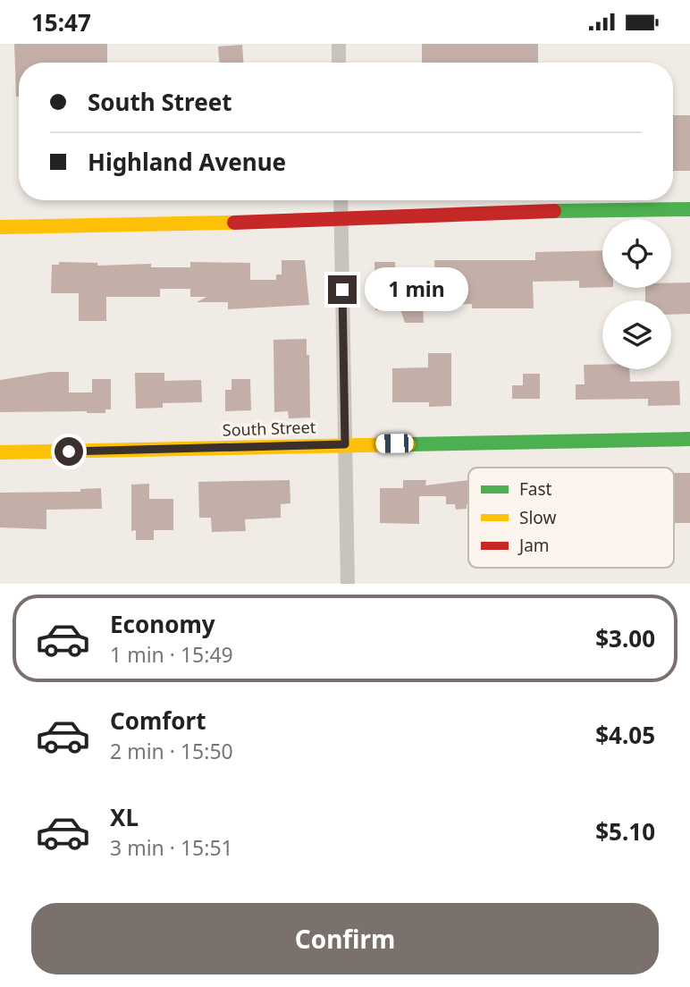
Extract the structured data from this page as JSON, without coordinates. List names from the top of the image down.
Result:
{
  "streets": {
    "street": ["South Street"]
  },
  "legend": ["Fast", "Slow", "Jam"],
  "page": {
    "status": "15:47",
    "banner": ["South Street", "Highland Avenue"],
    "bubble": "1 min",
    "list": [
      {
        "name": "Economy",
        "note": "1 min · 15:49",
        "value": "$3.00"
      },
      {
        "name": "Comfort",
        "note": "2 min · 15:50",
        "value": "$4.05"
      },
      {
        "name": "XL",
        "note": "3 min · 15:51",
        "value": "$5.10"
      }
    ],
    "buttons": "Confirm"
  }
}
